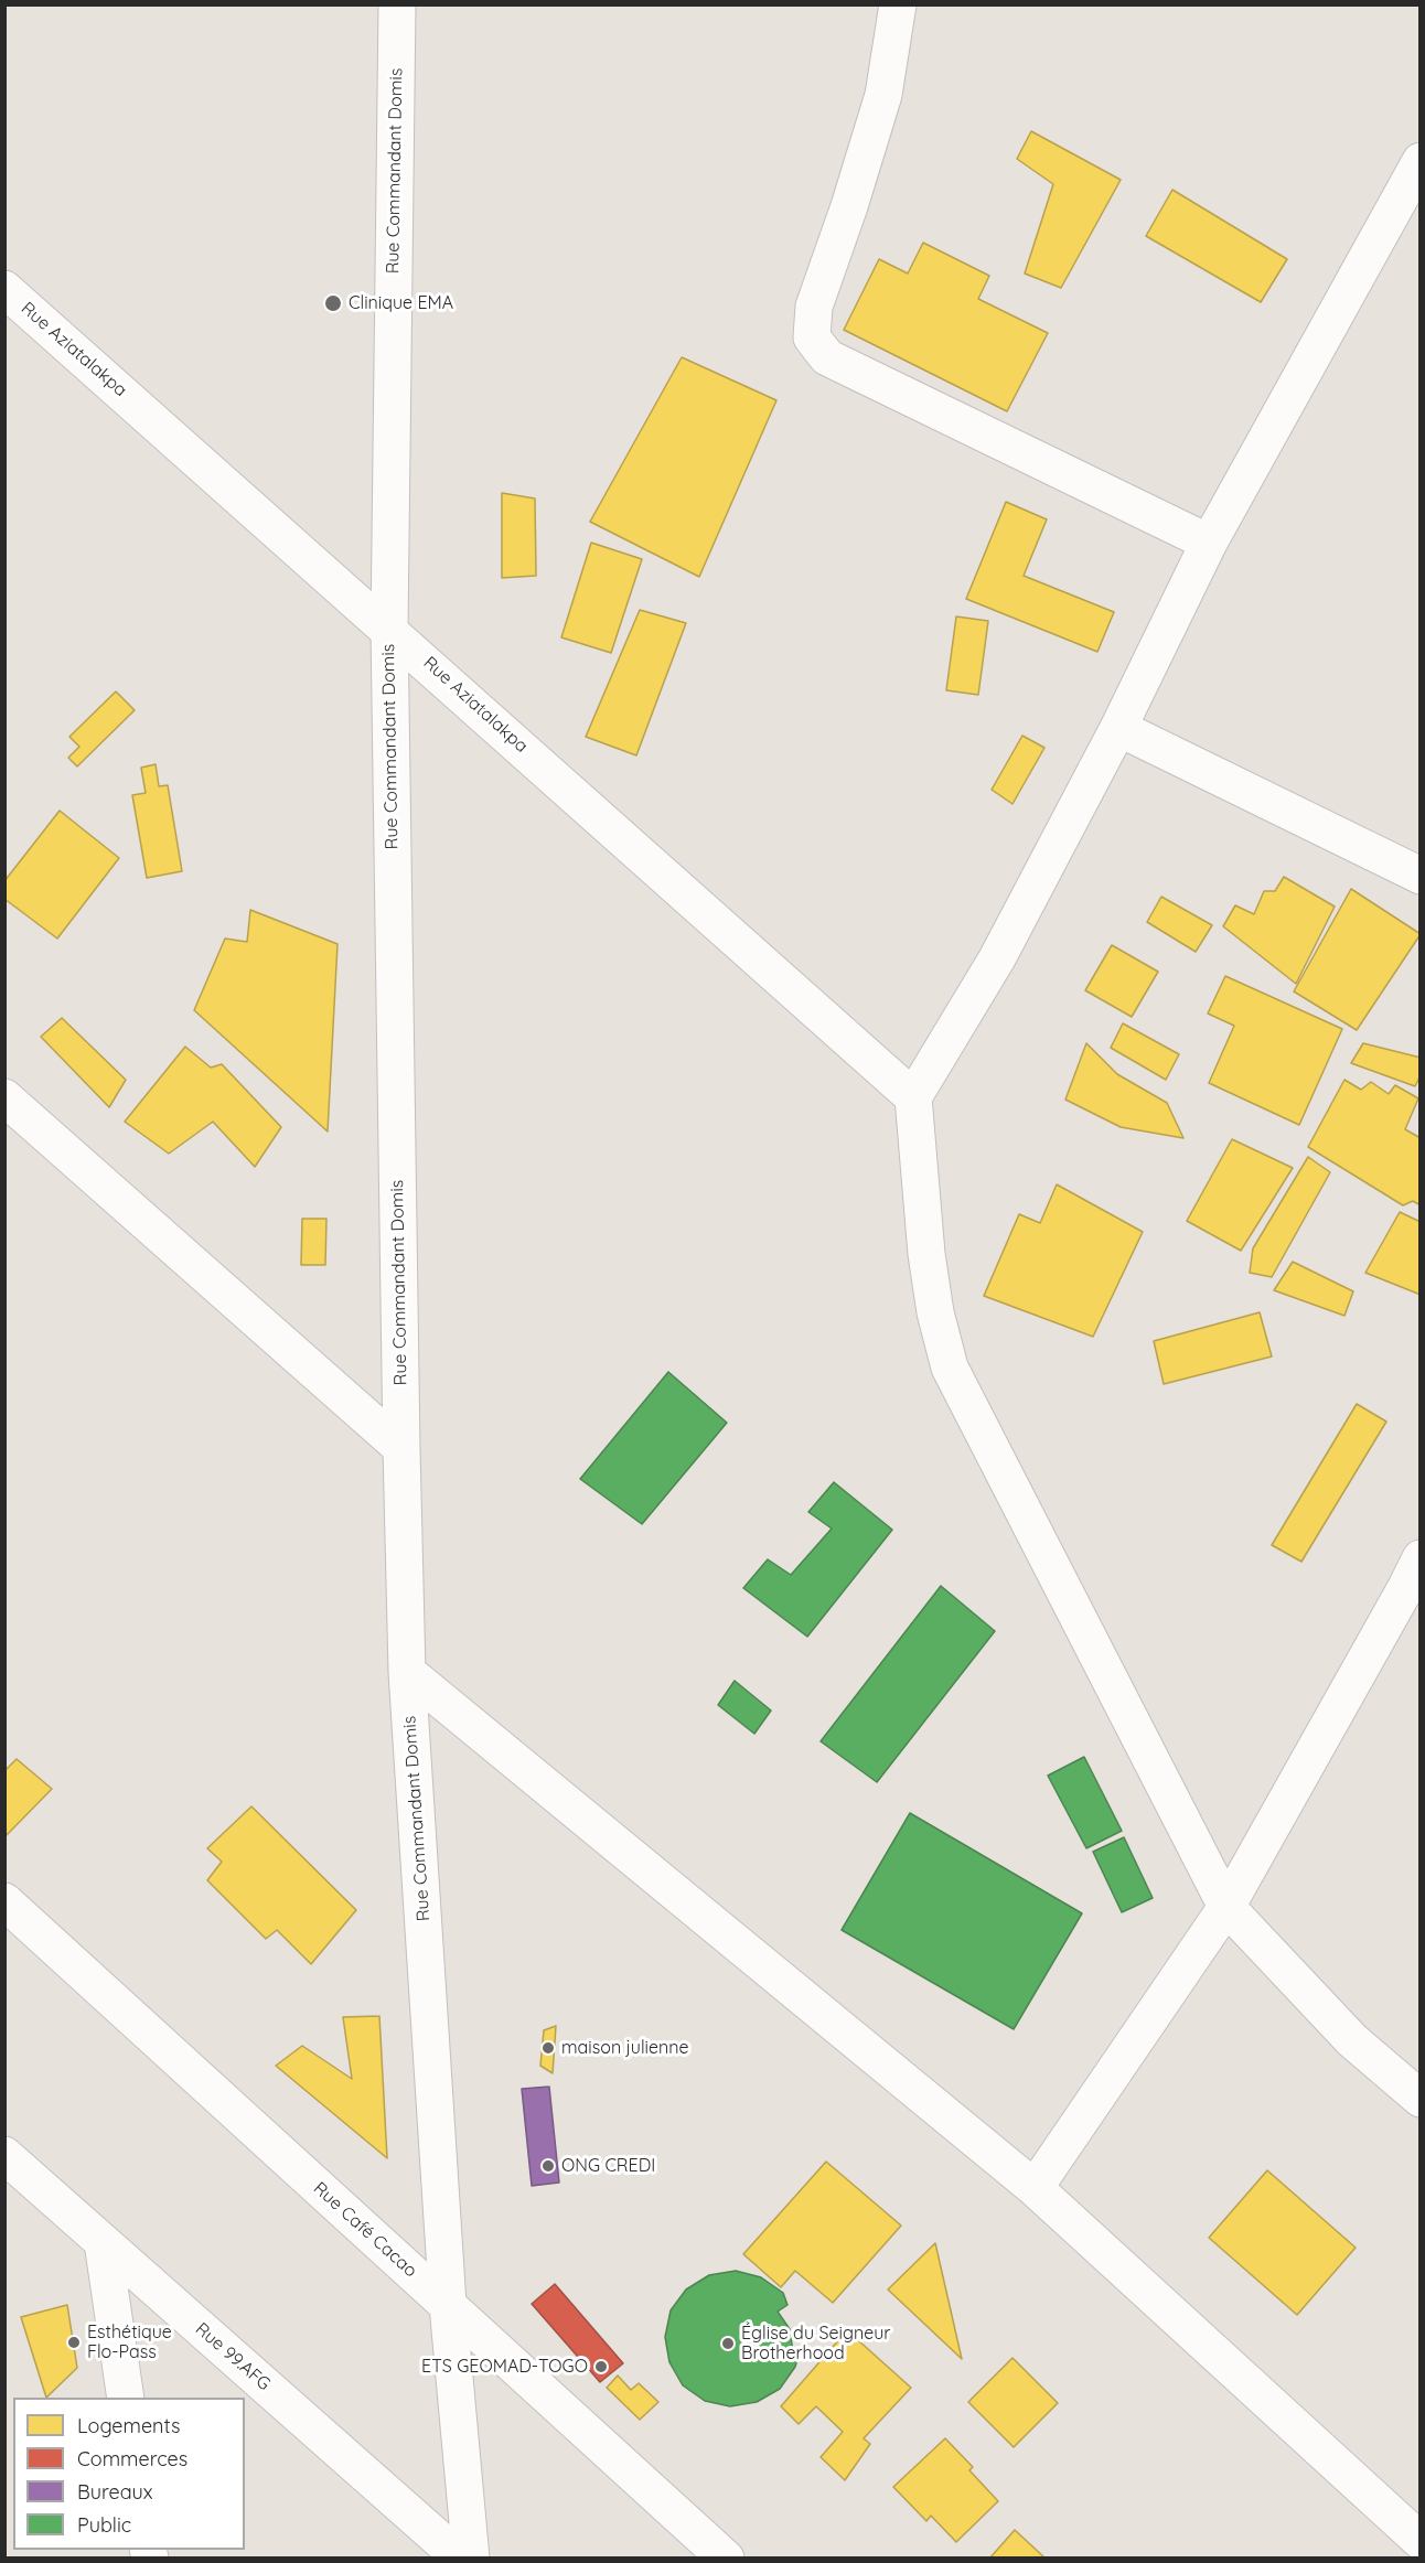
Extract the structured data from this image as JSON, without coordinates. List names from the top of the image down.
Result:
{
  "streets": {
    "street": [
      "Rue Commandant Domis",
      "Rue Aziatalakpa",
      "Rue Café Cacao",
      "Rue 99.AFG"
    ]
  },
  "crossings": [
    ["Rue Commandant Domis", "Rue Aziatalakpa"],
    ["Rue Commandant Domis", "Rue Café Cacao"]
  ],
  "places": [
    "Clinique EMA",
    "maison julienne",
    "ONG CREDI",
    "Esthétique Flo-Pass",
    "Église du Seigneur Brotherhood",
    "ETS GEOMAD-TOGO"
  ],
  "legend": [
    "Logements",
    "Commerces",
    "Bureaux",
    "Public"
  ]
}
